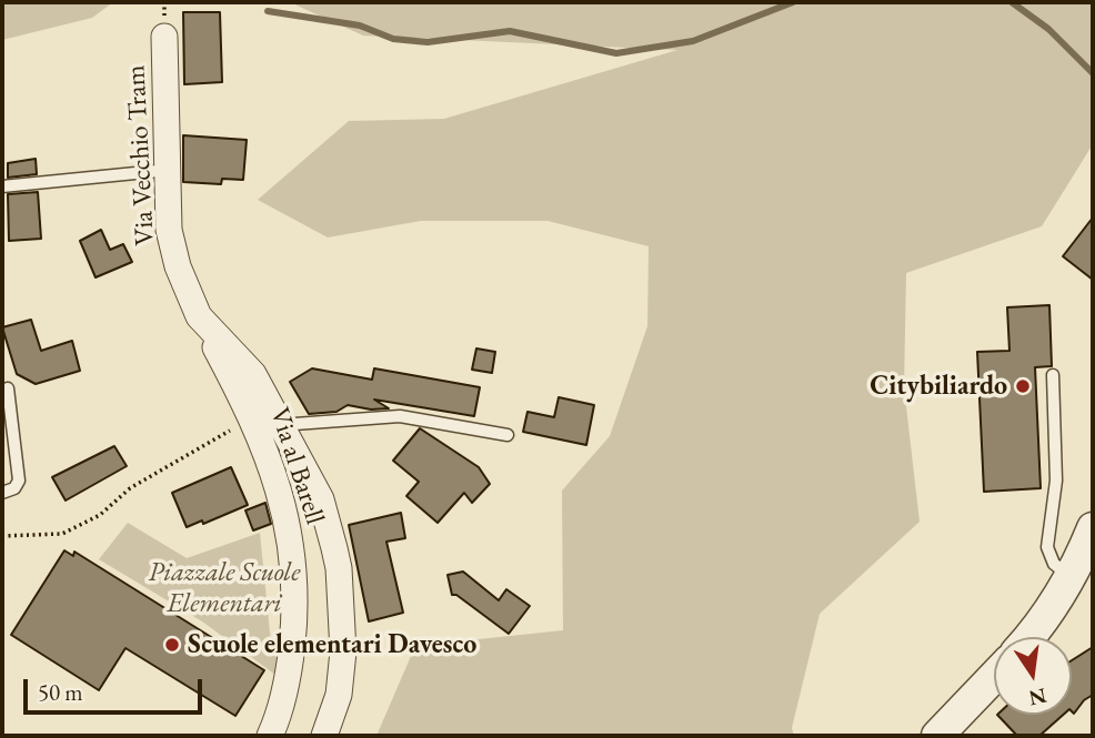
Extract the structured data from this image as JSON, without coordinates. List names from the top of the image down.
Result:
{
  "streets": {
    "street": ["Via Vecchio Tram", "Via al Barell"]
  },
  "crossings": [
    ["Via Vecchio Tram", "Via al Barell"]
  ],
  "parks": ["Piazzale Scuole Elementari"],
  "places": ["Citybiliardo", "Scuole elementari Davesco"],
  "scale_bar": "50 m",
  "north": "bottom"
}
